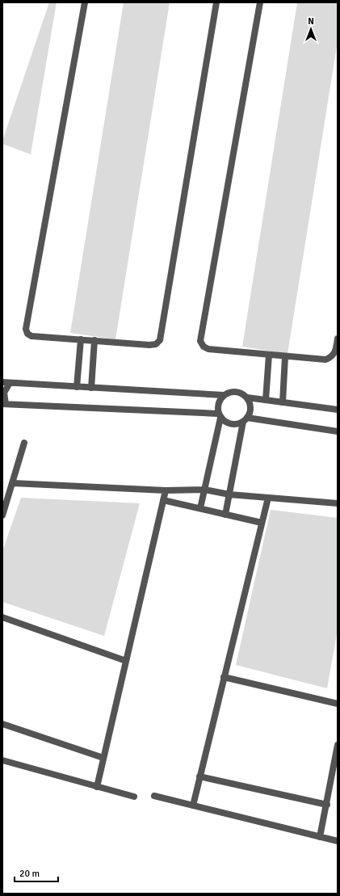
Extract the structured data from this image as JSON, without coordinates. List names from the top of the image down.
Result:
{
  "scale_bar": "20 m",
  "north": "top"
}
